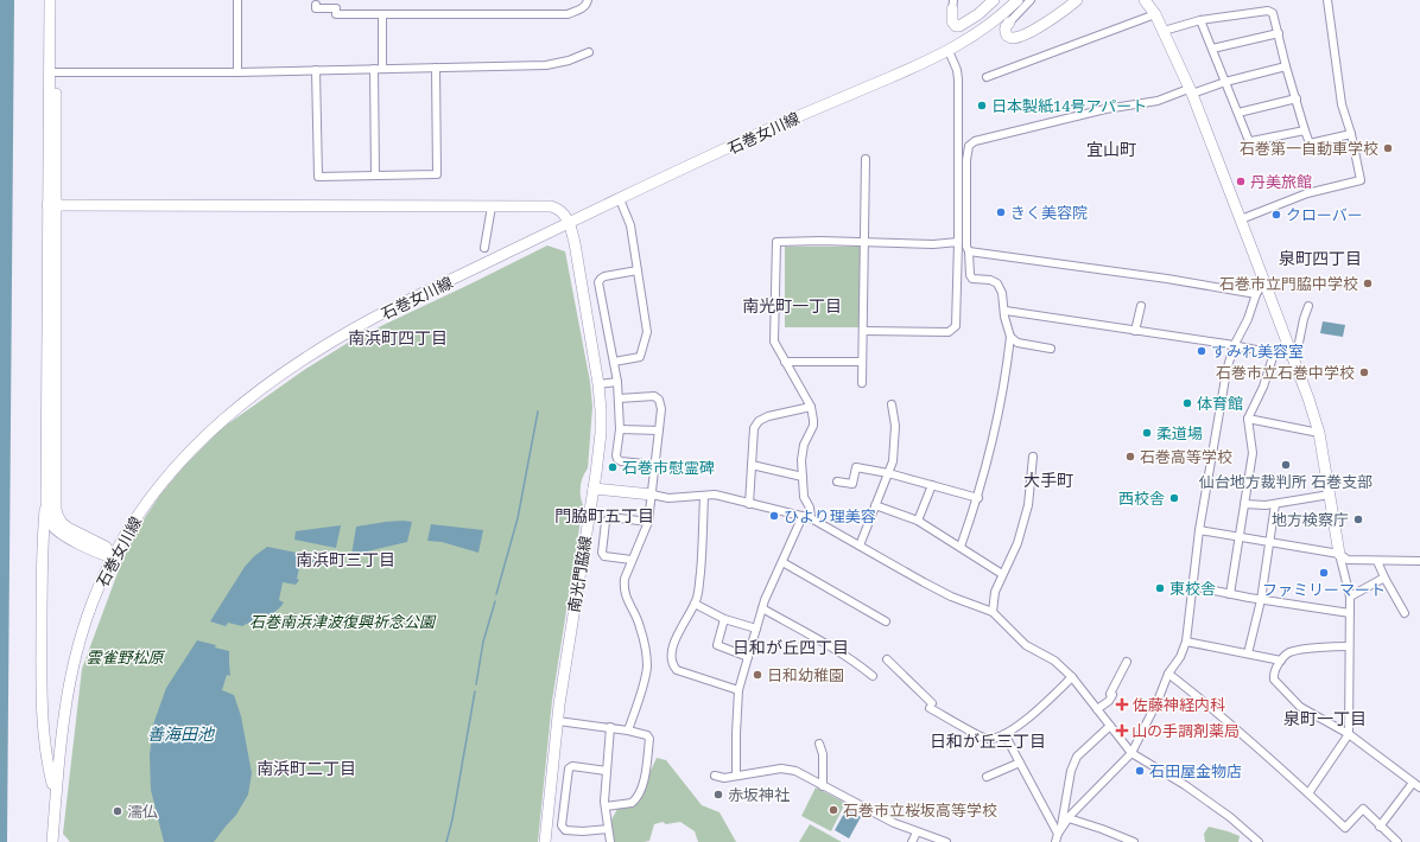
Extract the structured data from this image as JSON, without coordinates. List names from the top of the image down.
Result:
{
  "streets": {
    "street": ["石巻女川線", "南光門脇線"]
  },
  "crossings": [
    ["石巻女川線", "南光門脇線"]
  ],
  "districts": [
    "宜山町",
    "泉町四丁目",
    "南光町一丁目",
    "南浜町四丁目",
    "大手町",
    "門脇町五丁目",
    "南浜町三丁目",
    "日和が丘四丁目",
    "泉町一丁目",
    "日和が丘三丁目",
    "南浜町二丁目"
  ],
  "water": ["善海田池"],
  "parks": ["石巻南浜津波復興祈念公園", "雲雀野松原"],
  "places": {
    "other": [
      "日本製紙14号アパート",
      "石巻第一自動車学校",
      "丹美旅館",
      "きく美容院",
      "クローバー",
      "石巻市立門脇中学校",
      "すみれ美容室",
      "石巻市立石巻中学校",
      "体育館",
      "柔道場",
      "石巻高等学校",
      "仙台地方裁判所 石巻支部",
      "石巻市慰霊碑",
      "西校舎",
      "ひより理美容",
      "地方検察庁",
      "ファミリーマート",
      "東校舎",
      "日和幼稚園",
      "石田屋金物店",
      "赤坂神社",
      "石巻市立桜坂高等学校",
      "濡仏"
    ],
    "health": ["佐藤神経内科", "山の手調剤薬局"]
  }
}
